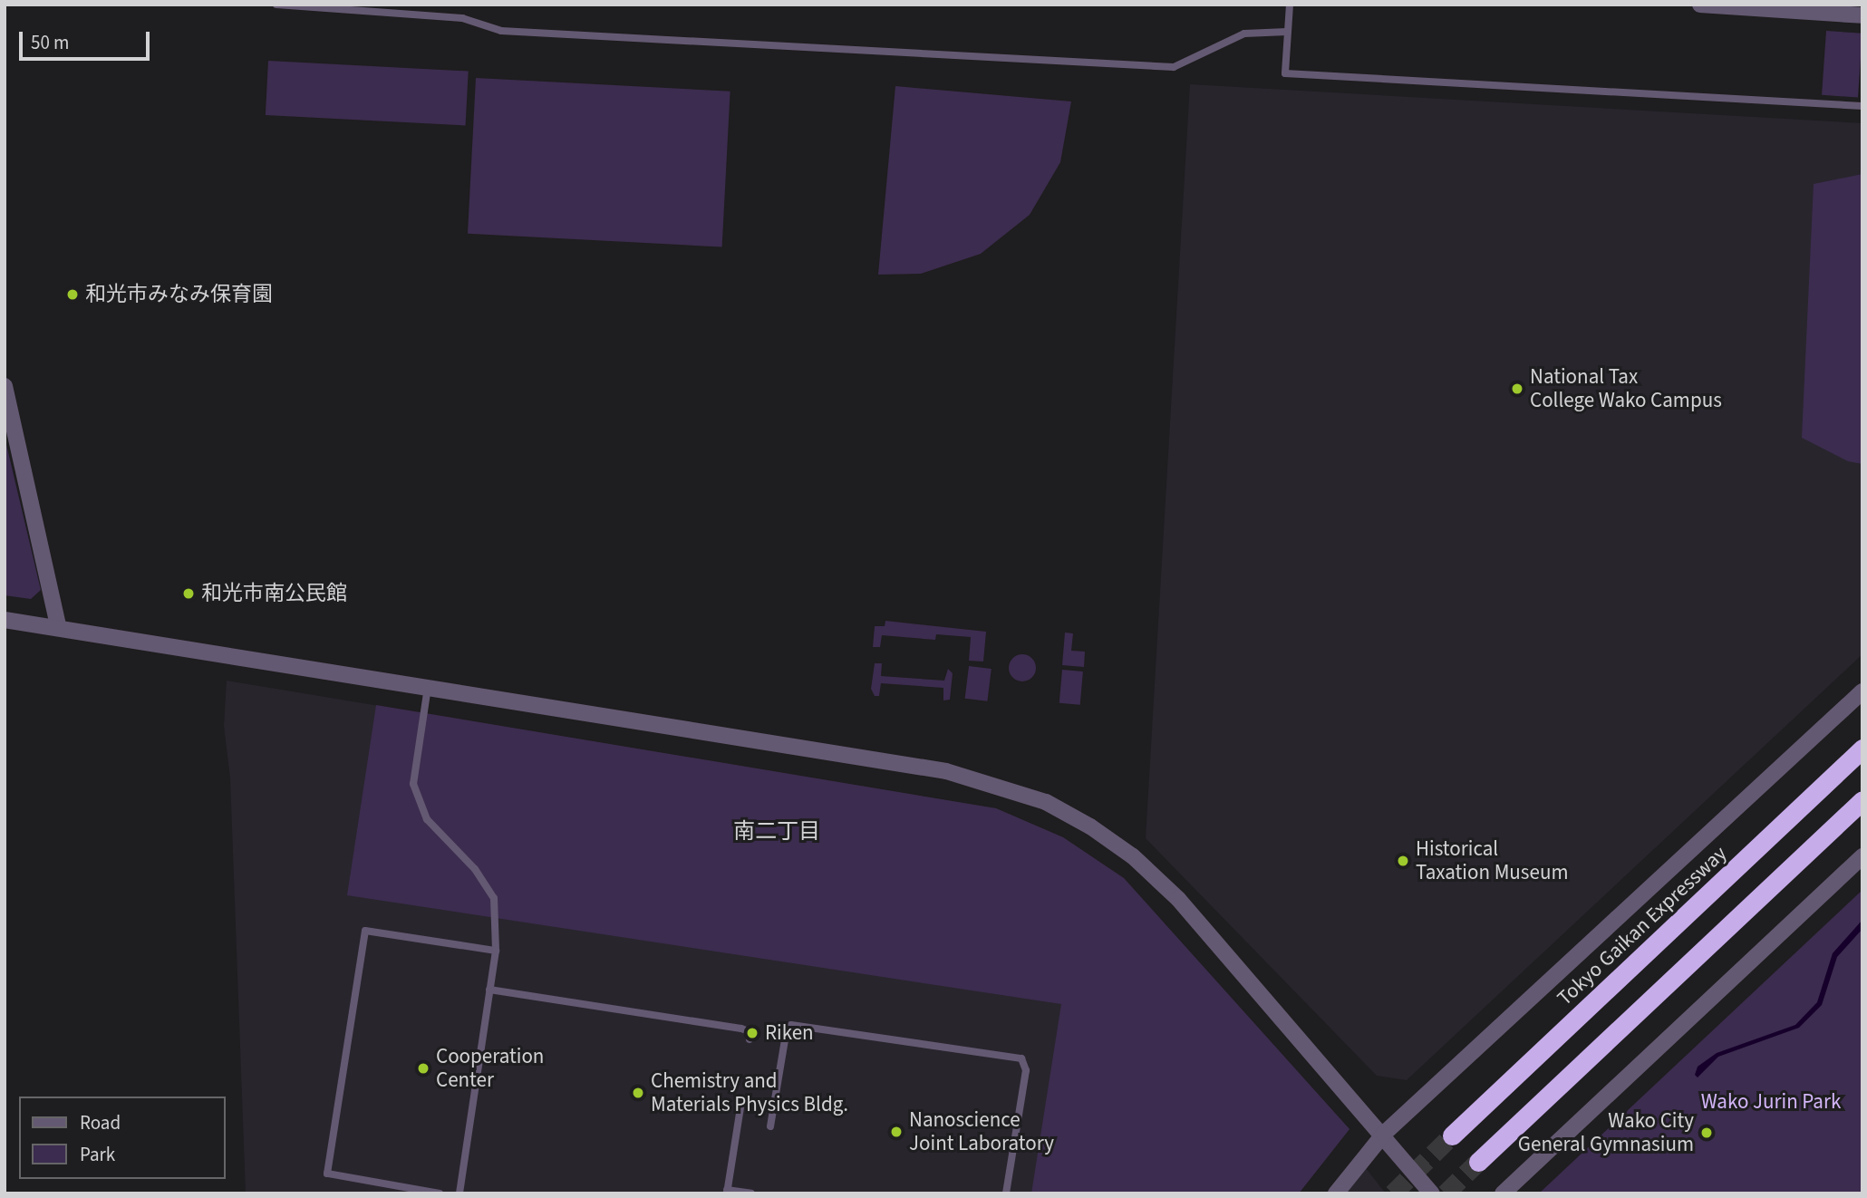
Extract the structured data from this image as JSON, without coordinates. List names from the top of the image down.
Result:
{
  "streets": {
    "highway": ["Tokyo Gaikan Expressway"]
  },
  "districts": ["南二丁目"],
  "parks": ["Wako Jurin Park"],
  "places": [
    "和光市みなみ保育園",
    "National Tax College Wako Campus",
    "和光市南公民館",
    "Historical Taxation Museum",
    "Riken",
    "Cooperation Center",
    "Chemistry and Materials Physics Bldg.",
    "Nanoscience Joint Laboratory",
    "Wako City General Gymnasium"
  ],
  "legend": ["Road", "Park"],
  "scale_bar": "50 m"
}
